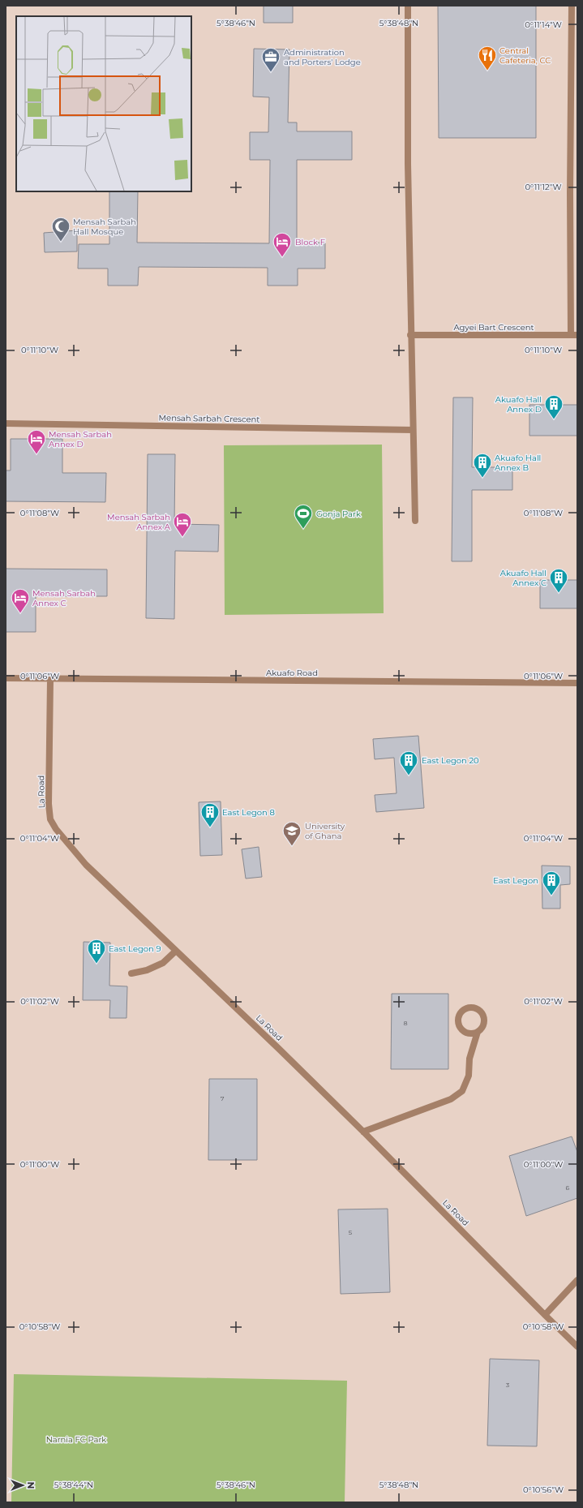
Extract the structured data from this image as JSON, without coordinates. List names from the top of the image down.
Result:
{
  "streets": {
    "street": [
      "Agyei Bart Crescent",
      "Mensah Sarbah Crescent",
      "Akuafo Road",
      "La Road"
    ]
  },
  "crossings": [
    ["Akuafo Road", "La Road"]
  ],
  "parks": ["Narnia FC Park"],
  "places": {
    "restaurant": ["Central Cafeteria, CC"],
    "office": ["Administration and Porters' Lodge"],
    "mosque": ["Mensah Sarbah Hall Mosque"],
    "hotel": [
      "Block F",
      "Mensah Sarbah Annex D",
      "Mensah Sarbah Annex A",
      "Mensah Sarbah Annex C"
    ],
    "building": [
      "Akuafo Hall Annex D",
      "Akuafo Hall Annex B",
      "Akuafo Hall Annex C",
      "East Legon 20",
      "East Legon 8",
      "East Legon",
      "East Legon 9"
    ],
    "sports": ["Gonja Park"],
    "school or university": ["University of Ghana"]
  },
  "house_numbers": [
    "8",
    "7",
    "6",
    "5",
    "3"
  ],
  "north": "right",
  "coordinates": [
    "5°38'46\"N",
    "5°38'48\"N",
    "0°11'14\"W",
    "0°11'12\"W",
    "0°11'10\"W",
    "0°11'08\"W",
    "0°11'06\"W",
    "0°11'04\"W",
    "0°11'02\"W",
    "0°11'00\"W",
    "0°10'58\"W",
    "5°38'44\"N",
    "0°10'56\"W"
  ]
}
